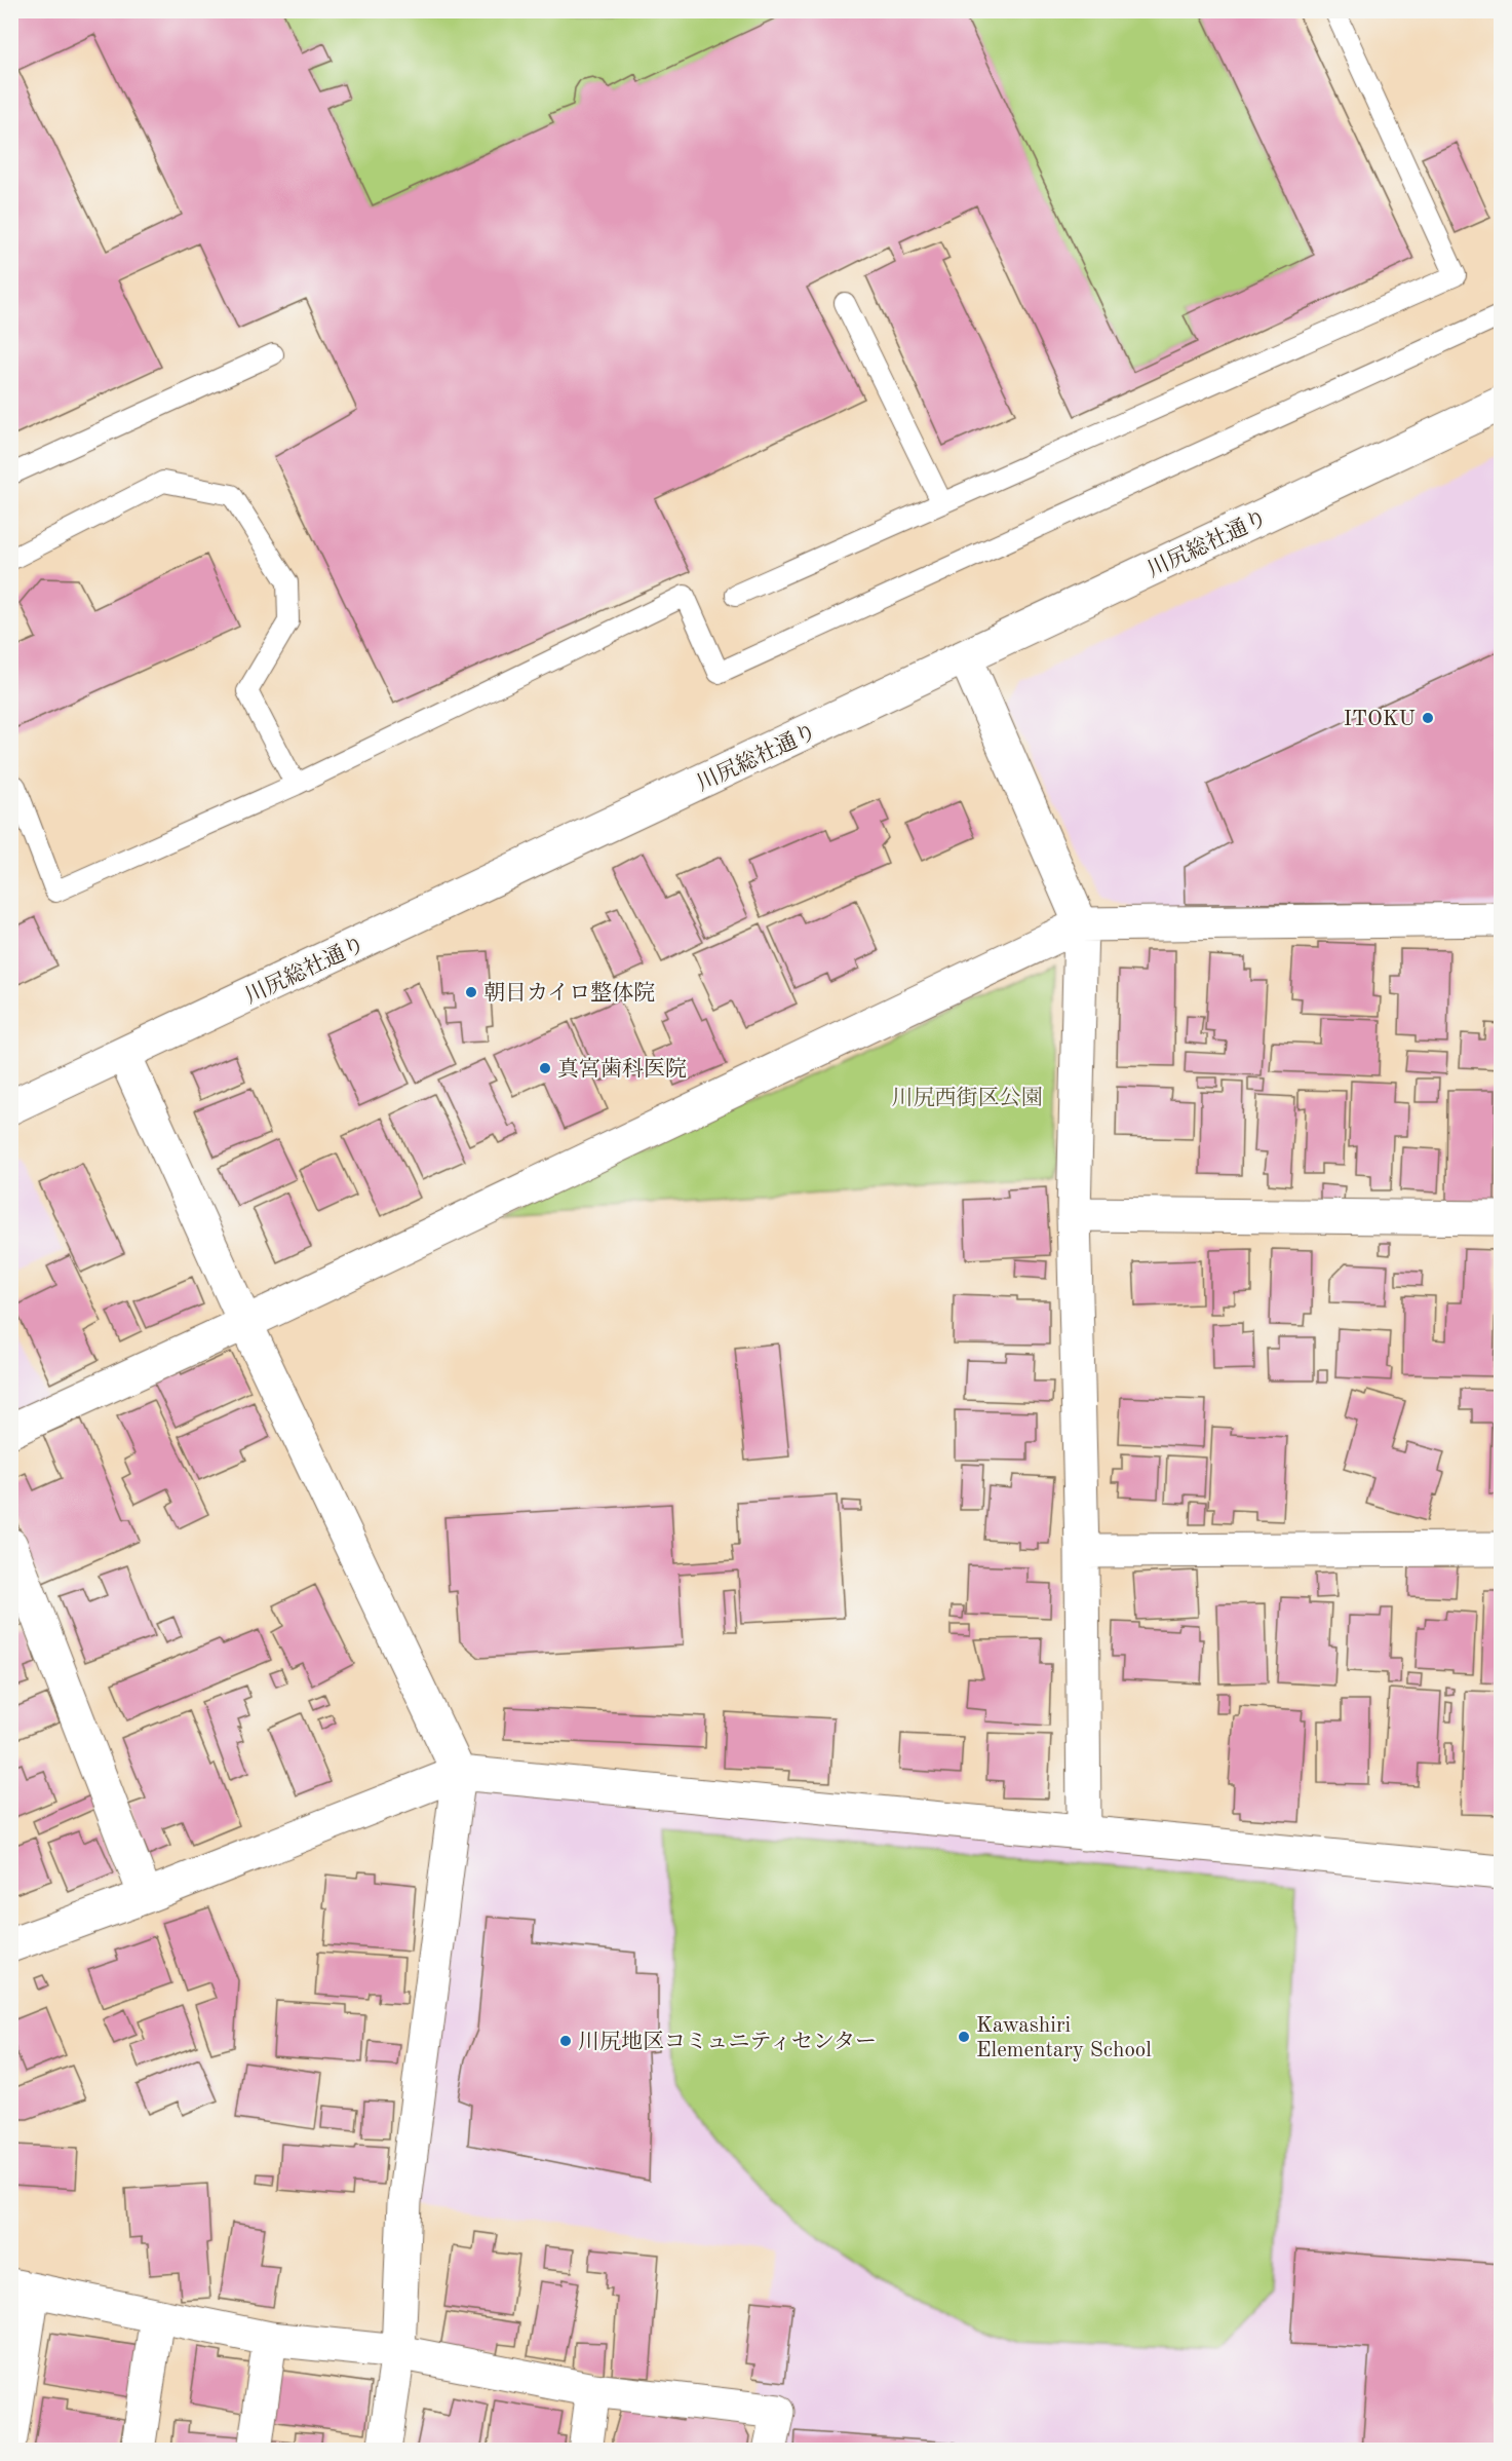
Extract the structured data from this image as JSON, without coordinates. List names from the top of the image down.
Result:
{
  "streets": {
    "street": ["川尻総社通り"]
  },
  "parks": ["川尻西街区公園"],
  "places": [
    "ITOKU",
    "朝日カイロ整体院",
    "真宮歯科医院",
    "Kawashiri Elementary School",
    "川尻地区コミュニティセンター"
  ]
}
